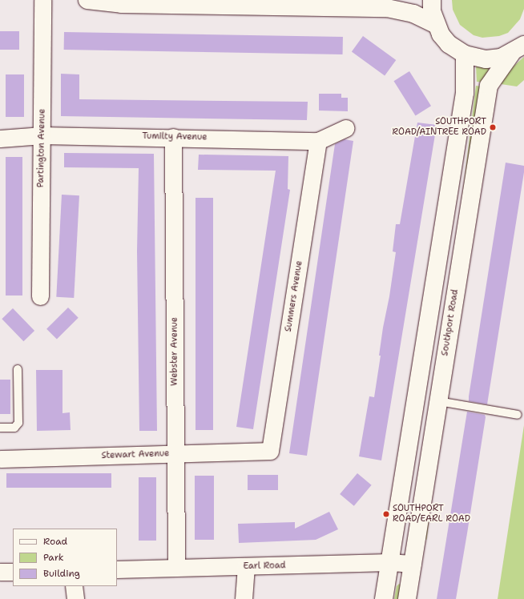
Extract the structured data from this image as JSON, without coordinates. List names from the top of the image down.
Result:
{
  "streets": {
    "main road": ["Southport Road"],
    "street": [
      "Tumilty Avenue",
      "Partington Avenue",
      "Summers Avenue",
      "Webster Avenue",
      "Stewart Avenue",
      "Earl Road"
    ]
  },
  "crossings": [
    ["Tumilty Avenue", "Partington Avenue"],
    ["Tumilty Avenue", "Summers Avenue"],
    ["Tumilty Avenue", "Webster Avenue"],
    ["Summers Avenue", "Stewart Avenue"],
    ["Southport Road", "Earl Road"],
    ["Webster Avenue", "Stewart Avenue"],
    ["Webster Avenue", "Earl Road"]
  ],
  "places": ["SOUTHPORT ROAD/AINTREE ROAD", "SOUTHPORT ROAD/EARL ROAD"],
  "legend": ["Road", "Park", "Building"]
}
